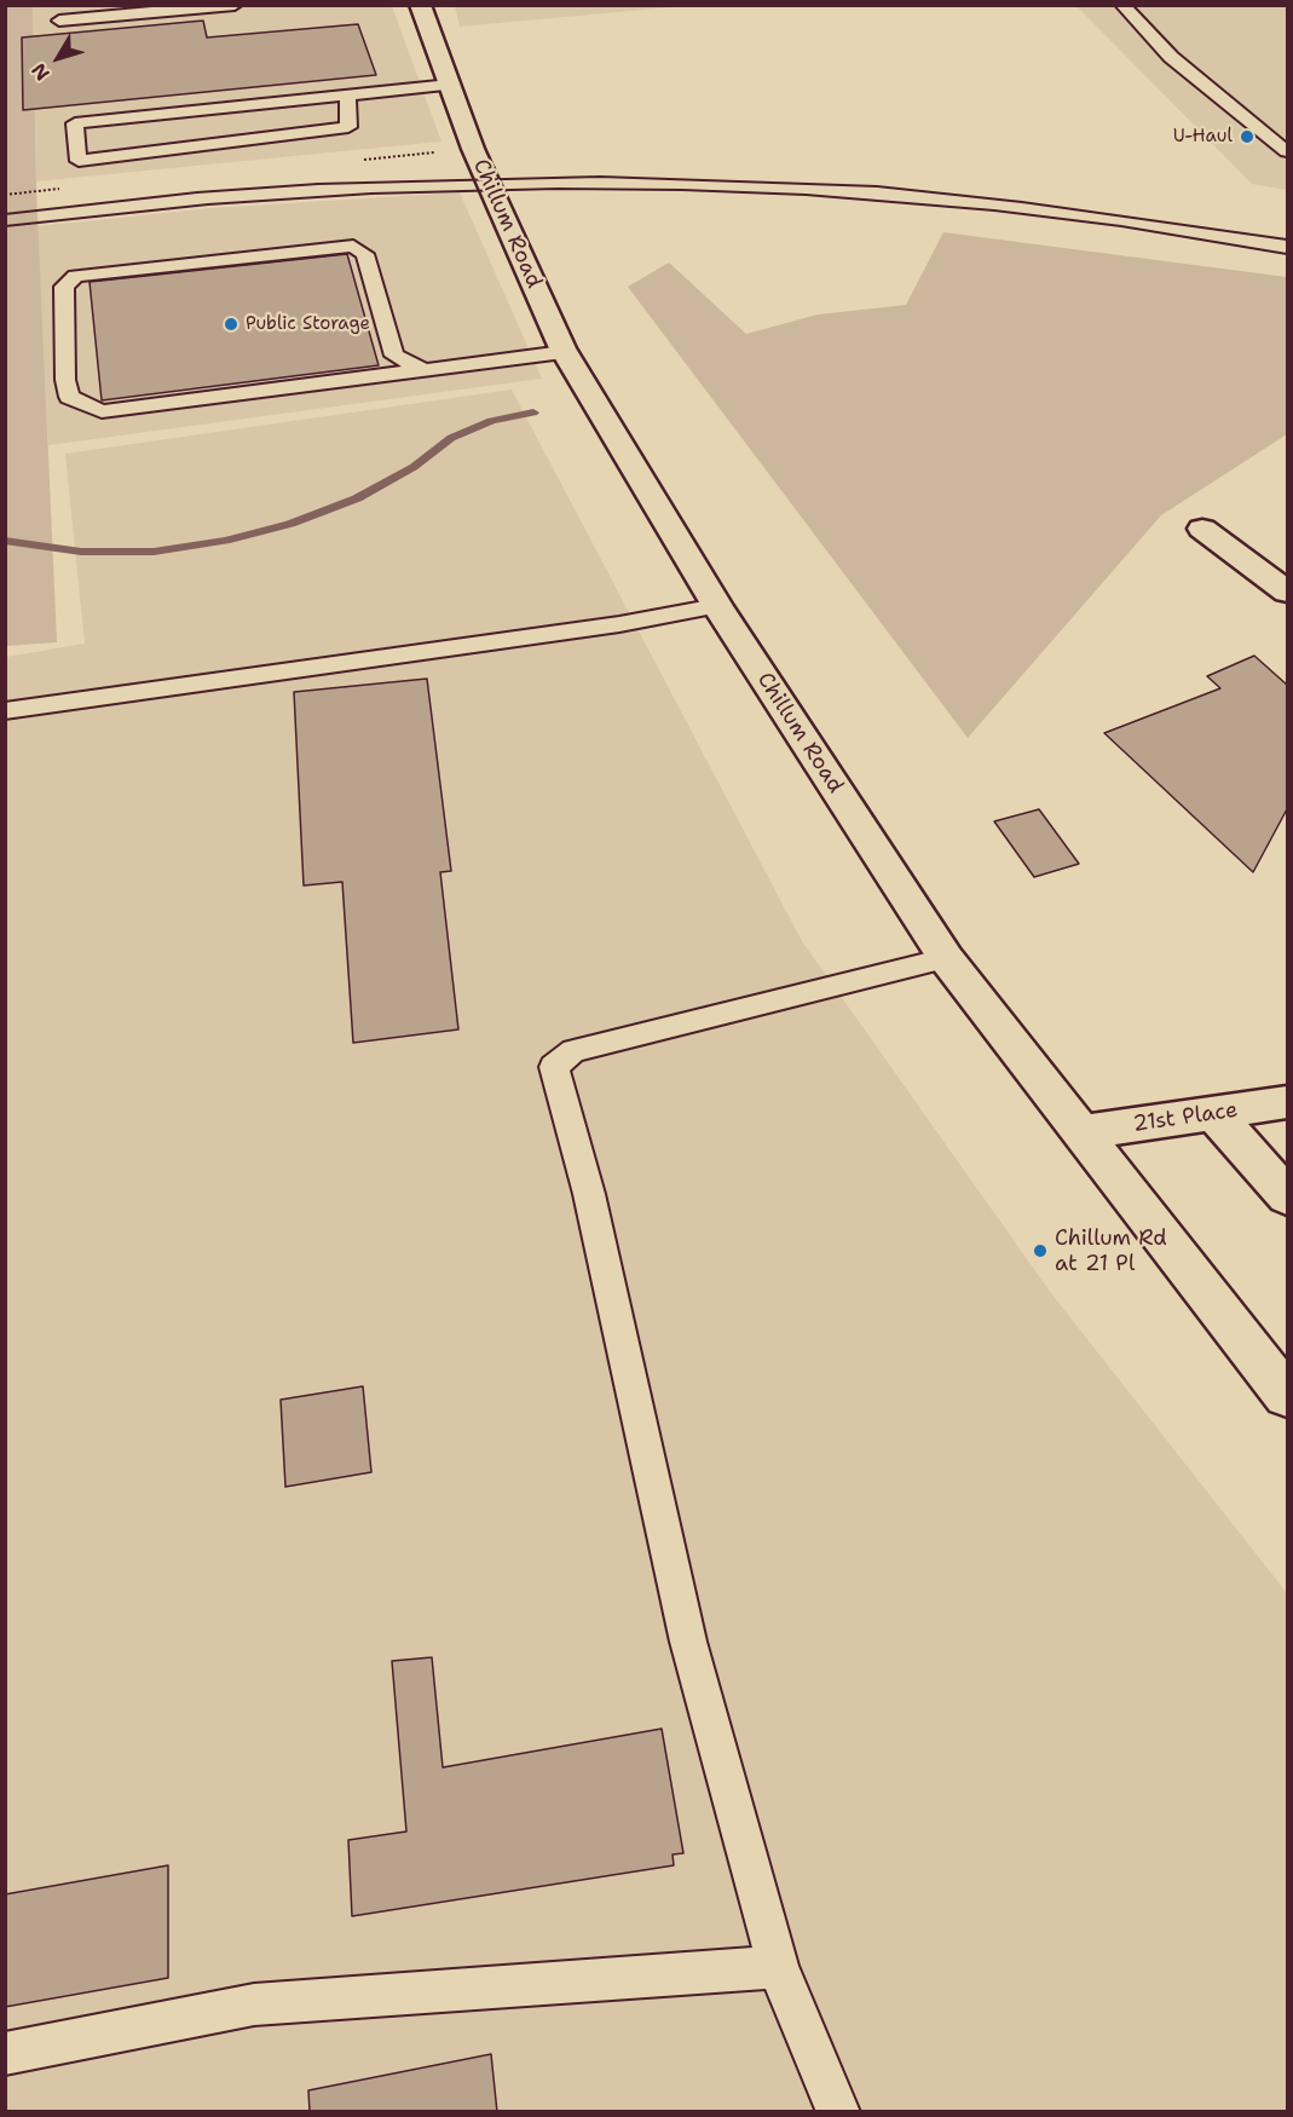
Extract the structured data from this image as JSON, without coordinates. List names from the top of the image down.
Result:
{
  "streets": {
    "main road": ["Chillum Road", "21st Place"]
  },
  "crossings": [
    ["Chillum Road", "21st Place"]
  ],
  "places": ["U-Haul", "Public Storage", "Chillum Rd at 21 Pl"],
  "north": "bottom left"
}
